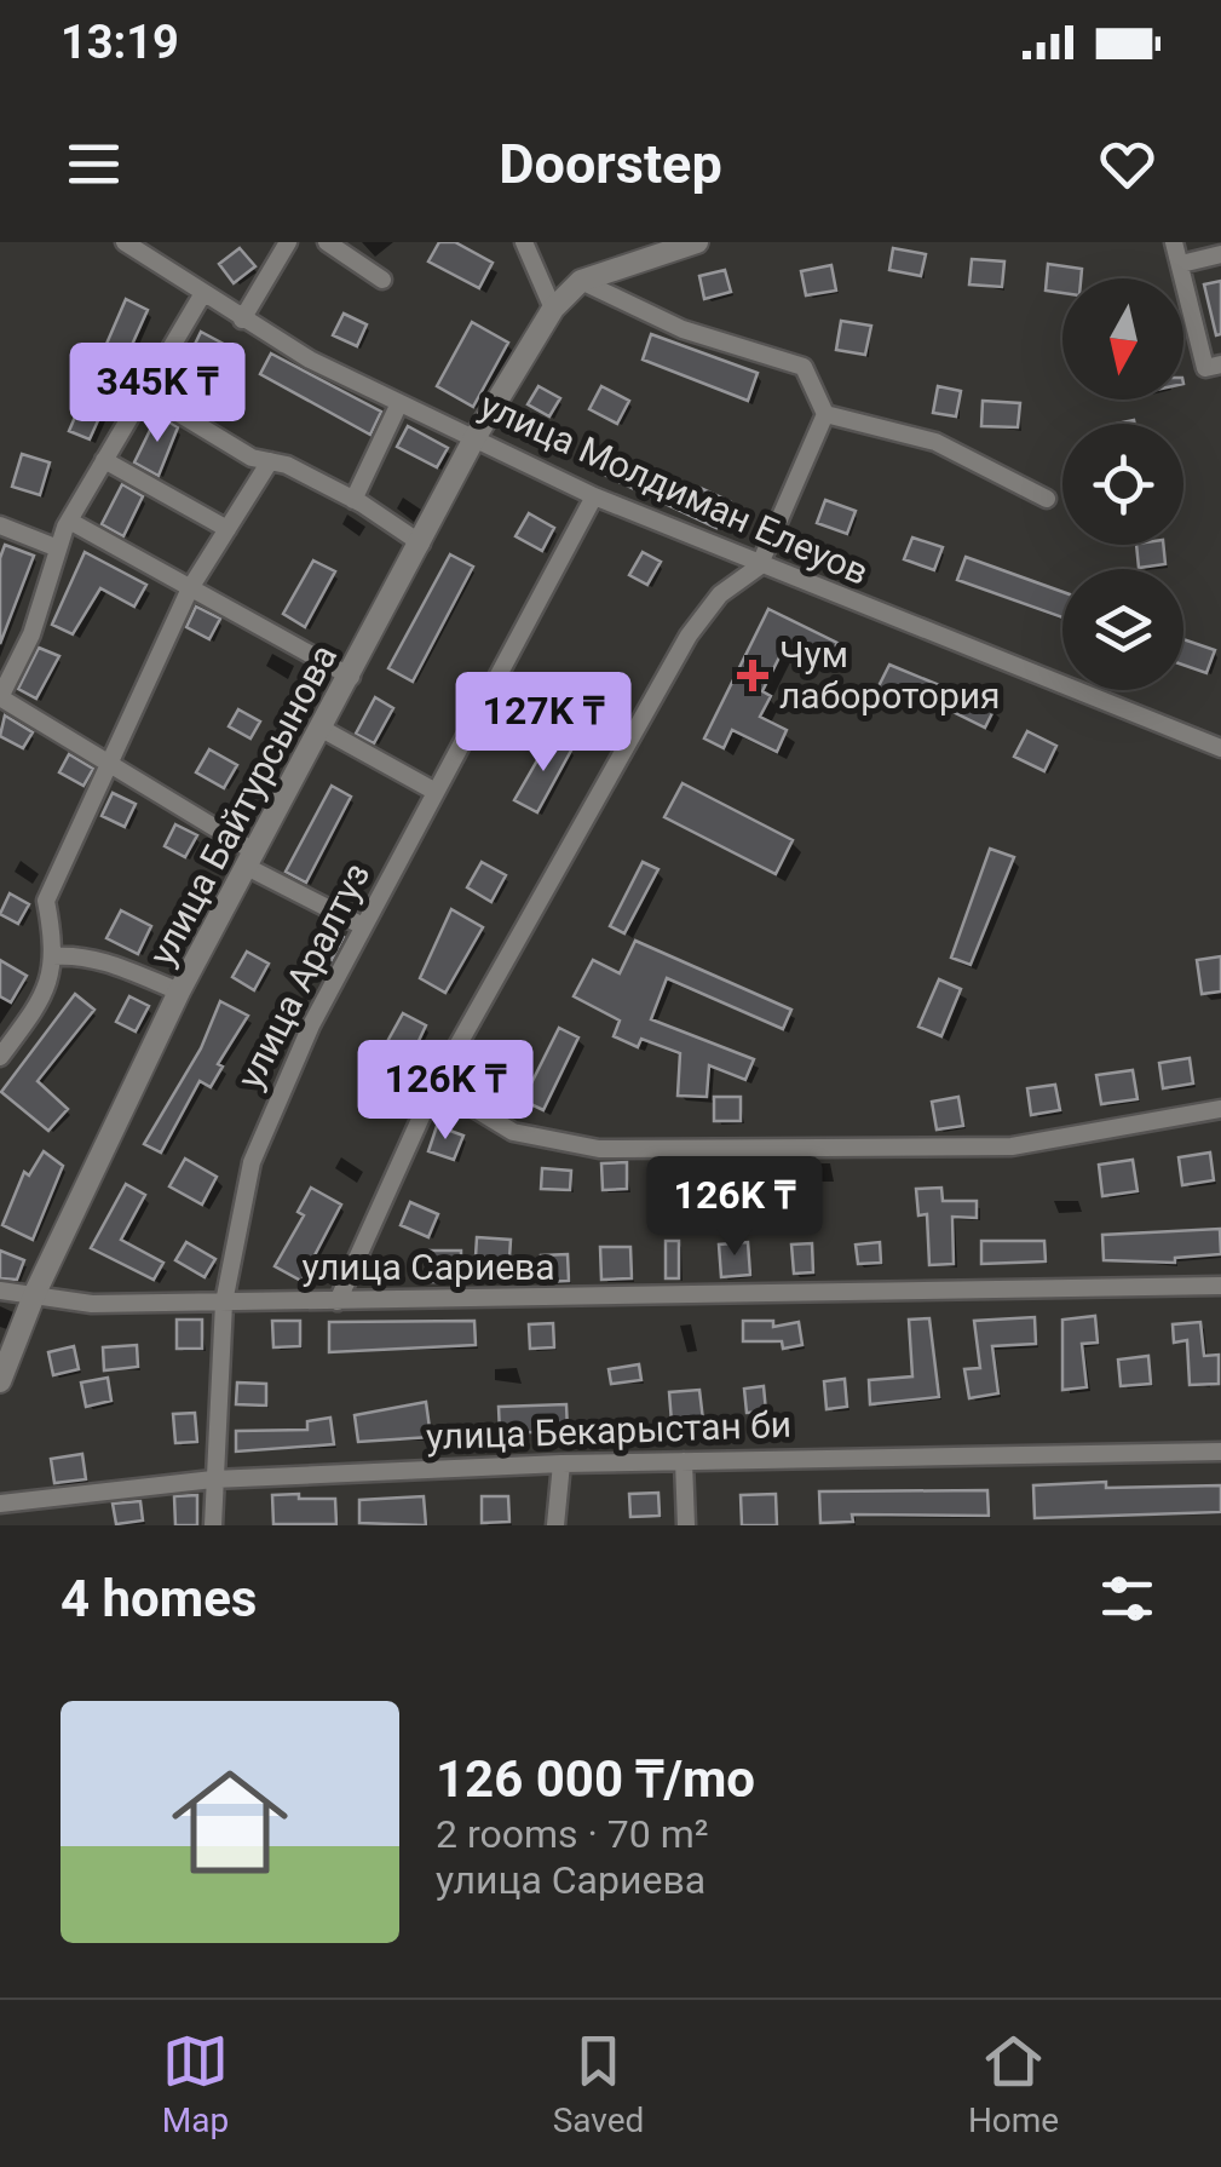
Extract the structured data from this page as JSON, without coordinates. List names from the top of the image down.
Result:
{
  "streets": {
    "street": [
      "улица Молдиман Елеуов",
      "улица Байтурсынова",
      "улица Аралтуз",
      "улица Сариева",
      "улица Бекарыстан би"
    ]
  },
  "crossings": [
    ["улица Молдиман Елеуов", "улица Байтурсынова"],
    ["улица Молдиман Елеуов", "улица Аралтуз"],
    ["улица Байтурсынова", "улица Сариева"],
    ["улица Аралтуз", "улица Сариева"],
    ["улица Аралтуз", "улица Бекарыстан би"]
  ],
  "places": {
    "health": ["Чум лаборотория"]
  },
  "north": "bottom",
  "page": {
    "status": "13:19",
    "header": "Doorstep",
    "price": [
      "345K ₸",
      "127K ₸",
      "126K ₸",
      "126K ₸"
    ],
    "heading": "4 homes",
    "list": [
      {
        "name": "126 000 ₸/mo",
        "note": "2 rooms · 70 m² · улица Сариева"
      }
    ],
    "tabs": ["Map", "Saved", "Home"]
  }
}
